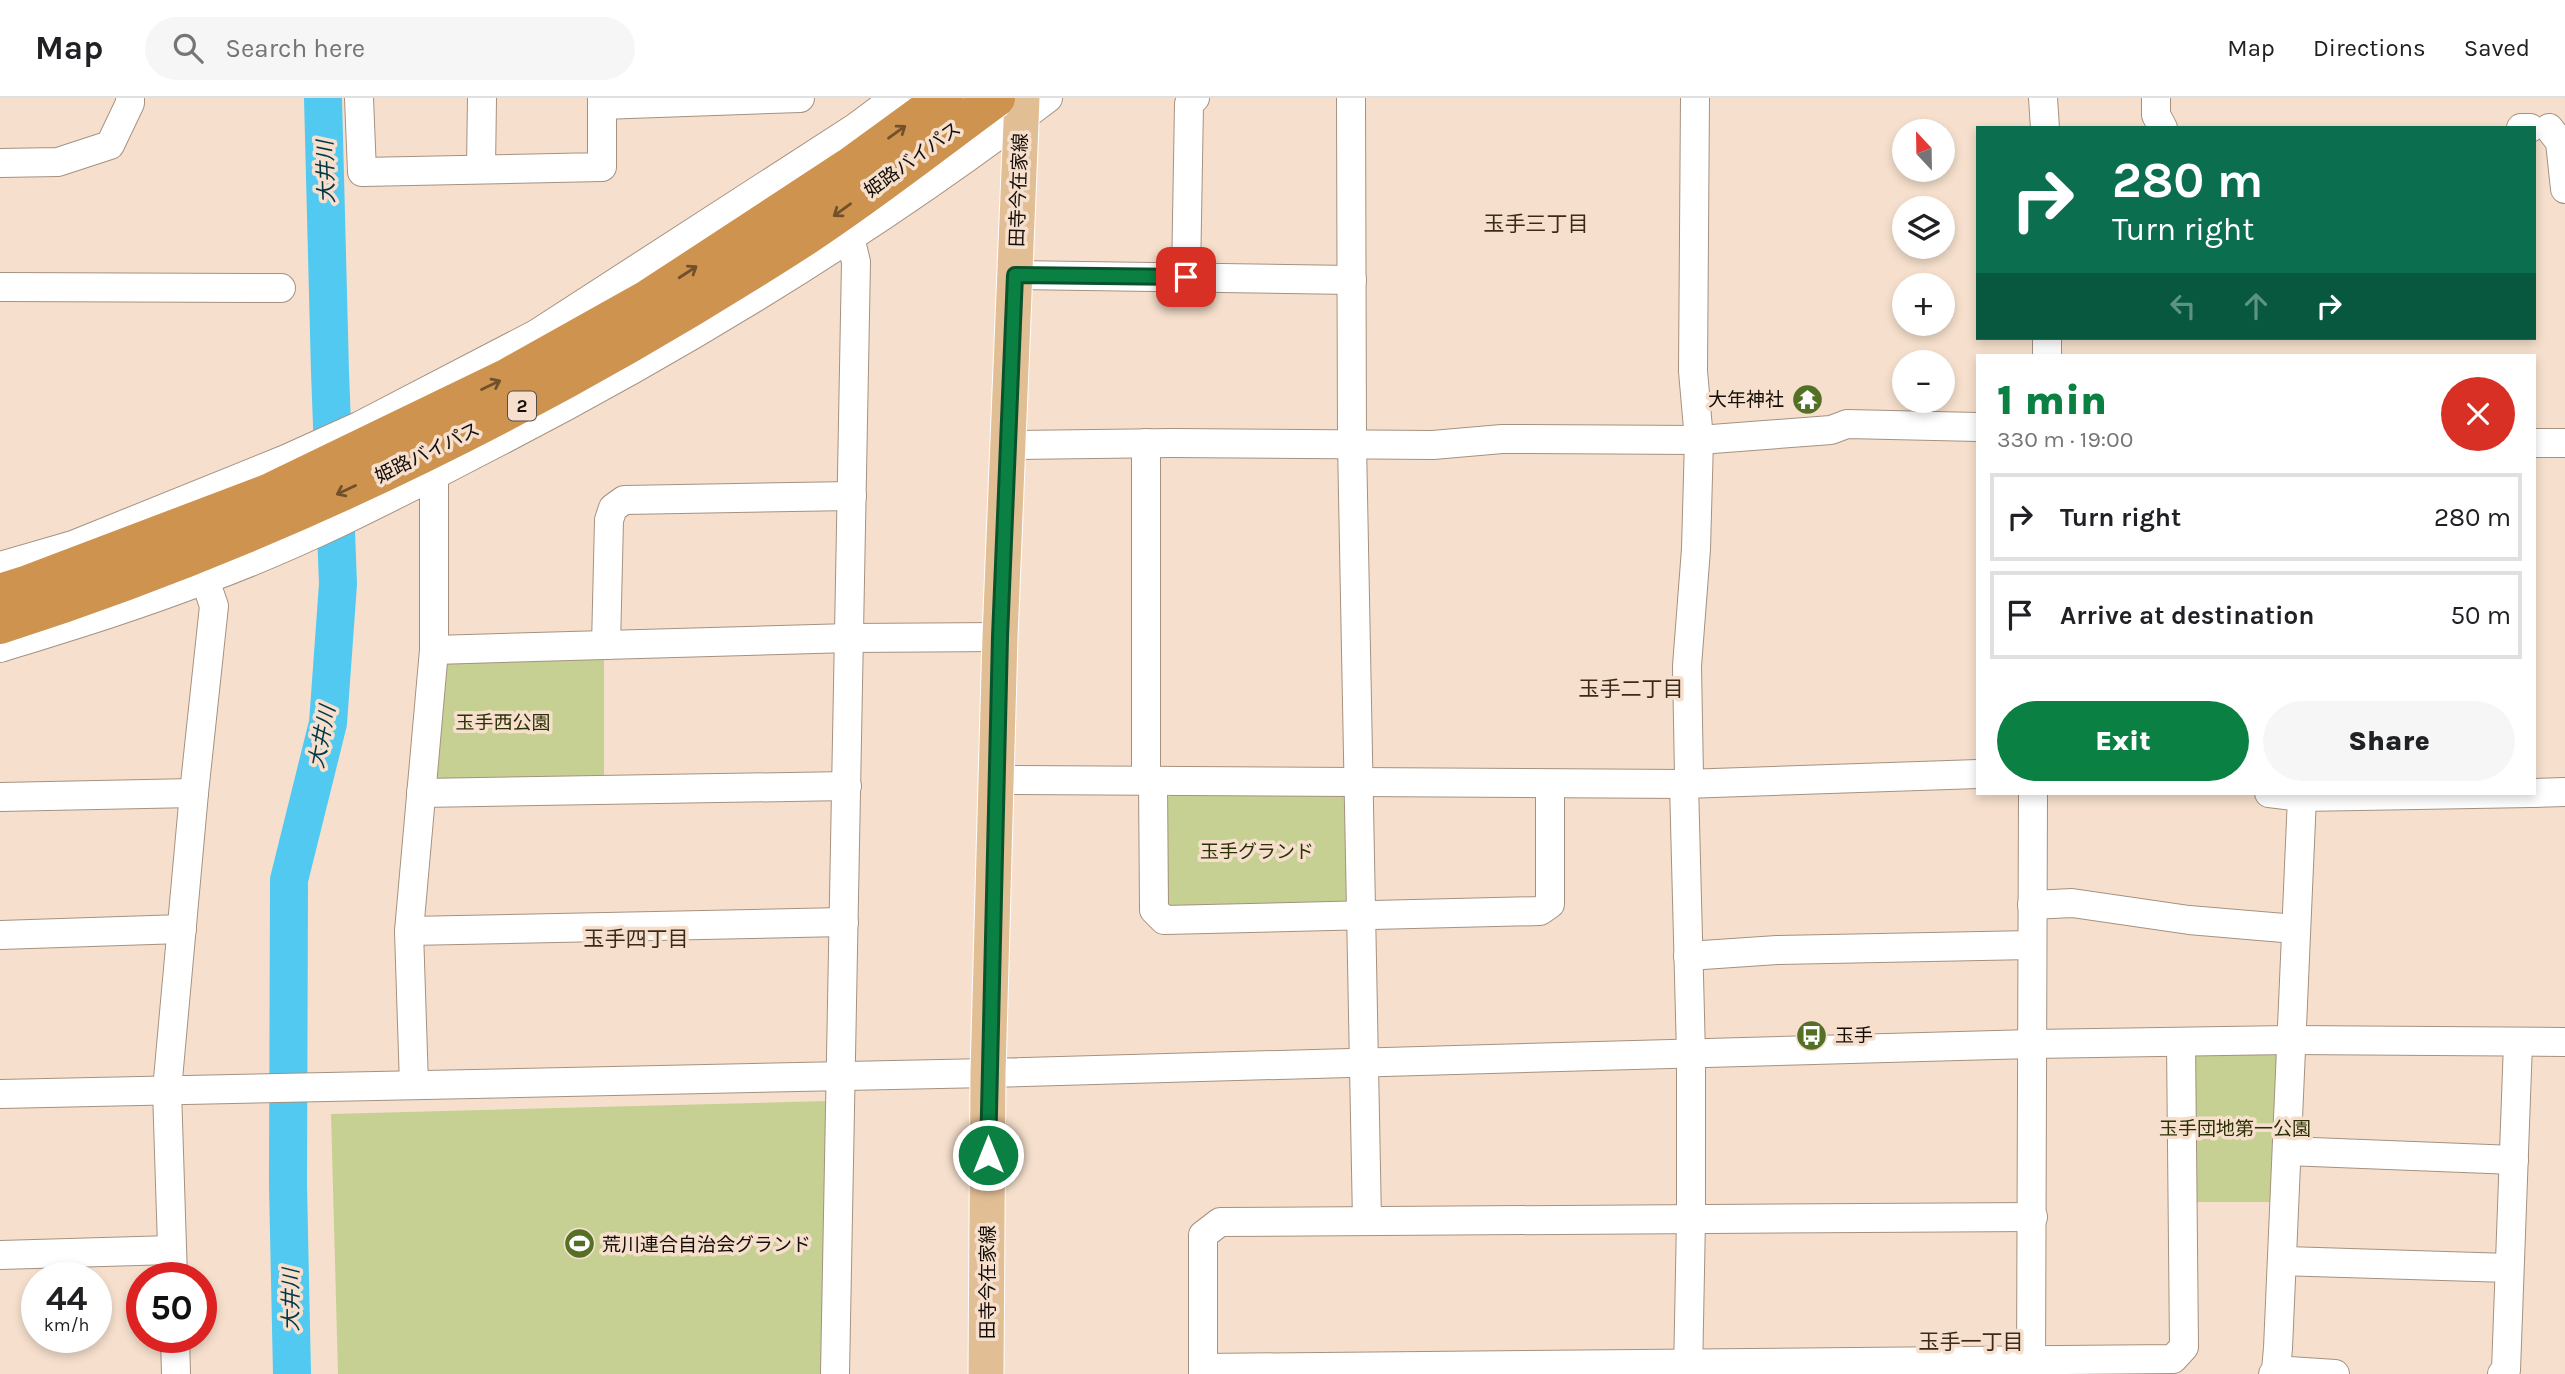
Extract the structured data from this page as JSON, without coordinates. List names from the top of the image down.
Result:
{
  "streets": {
    "highway": ["姫路バイパス", "2"],
    "main road": ["田寺今在家線"]
  },
  "crossings": [
    ["姫路バイパス", "田寺今在家線"]
  ],
  "districts": [
    "玉手三丁目",
    "玉手二丁目",
    "玉手四丁目",
    "玉手一丁目"
  ],
  "water": ["大井川"],
  "parks": ["玉手西公園", "玉手グランド", "玉手団地第一公園"],
  "places": {
    "temple": ["大年神社"],
    "bus stop": ["玉手"],
    "sports": ["荒川連合自治会グランド"]
  },
  "north": "top",
  "page": {
    "header": "Map",
    "search": "Search here",
    "nav": ["Map", "Directions", "Saved"],
    "map_buttons": ["+", "−"],
    "turn": ["280 m", "Turn right"],
    "heading": ["1 min", "330 m · 19:00"],
    "list": [
      {
        "name": "Turn right",
        "value": "280 m"
      },
      {
        "name": "Arrive at destination",
        "value": "50 m"
      }
    ],
    "buttons": ["Exit", "Share"],
    "speed": "44 km/h",
    "limit": "50"
  }
}
